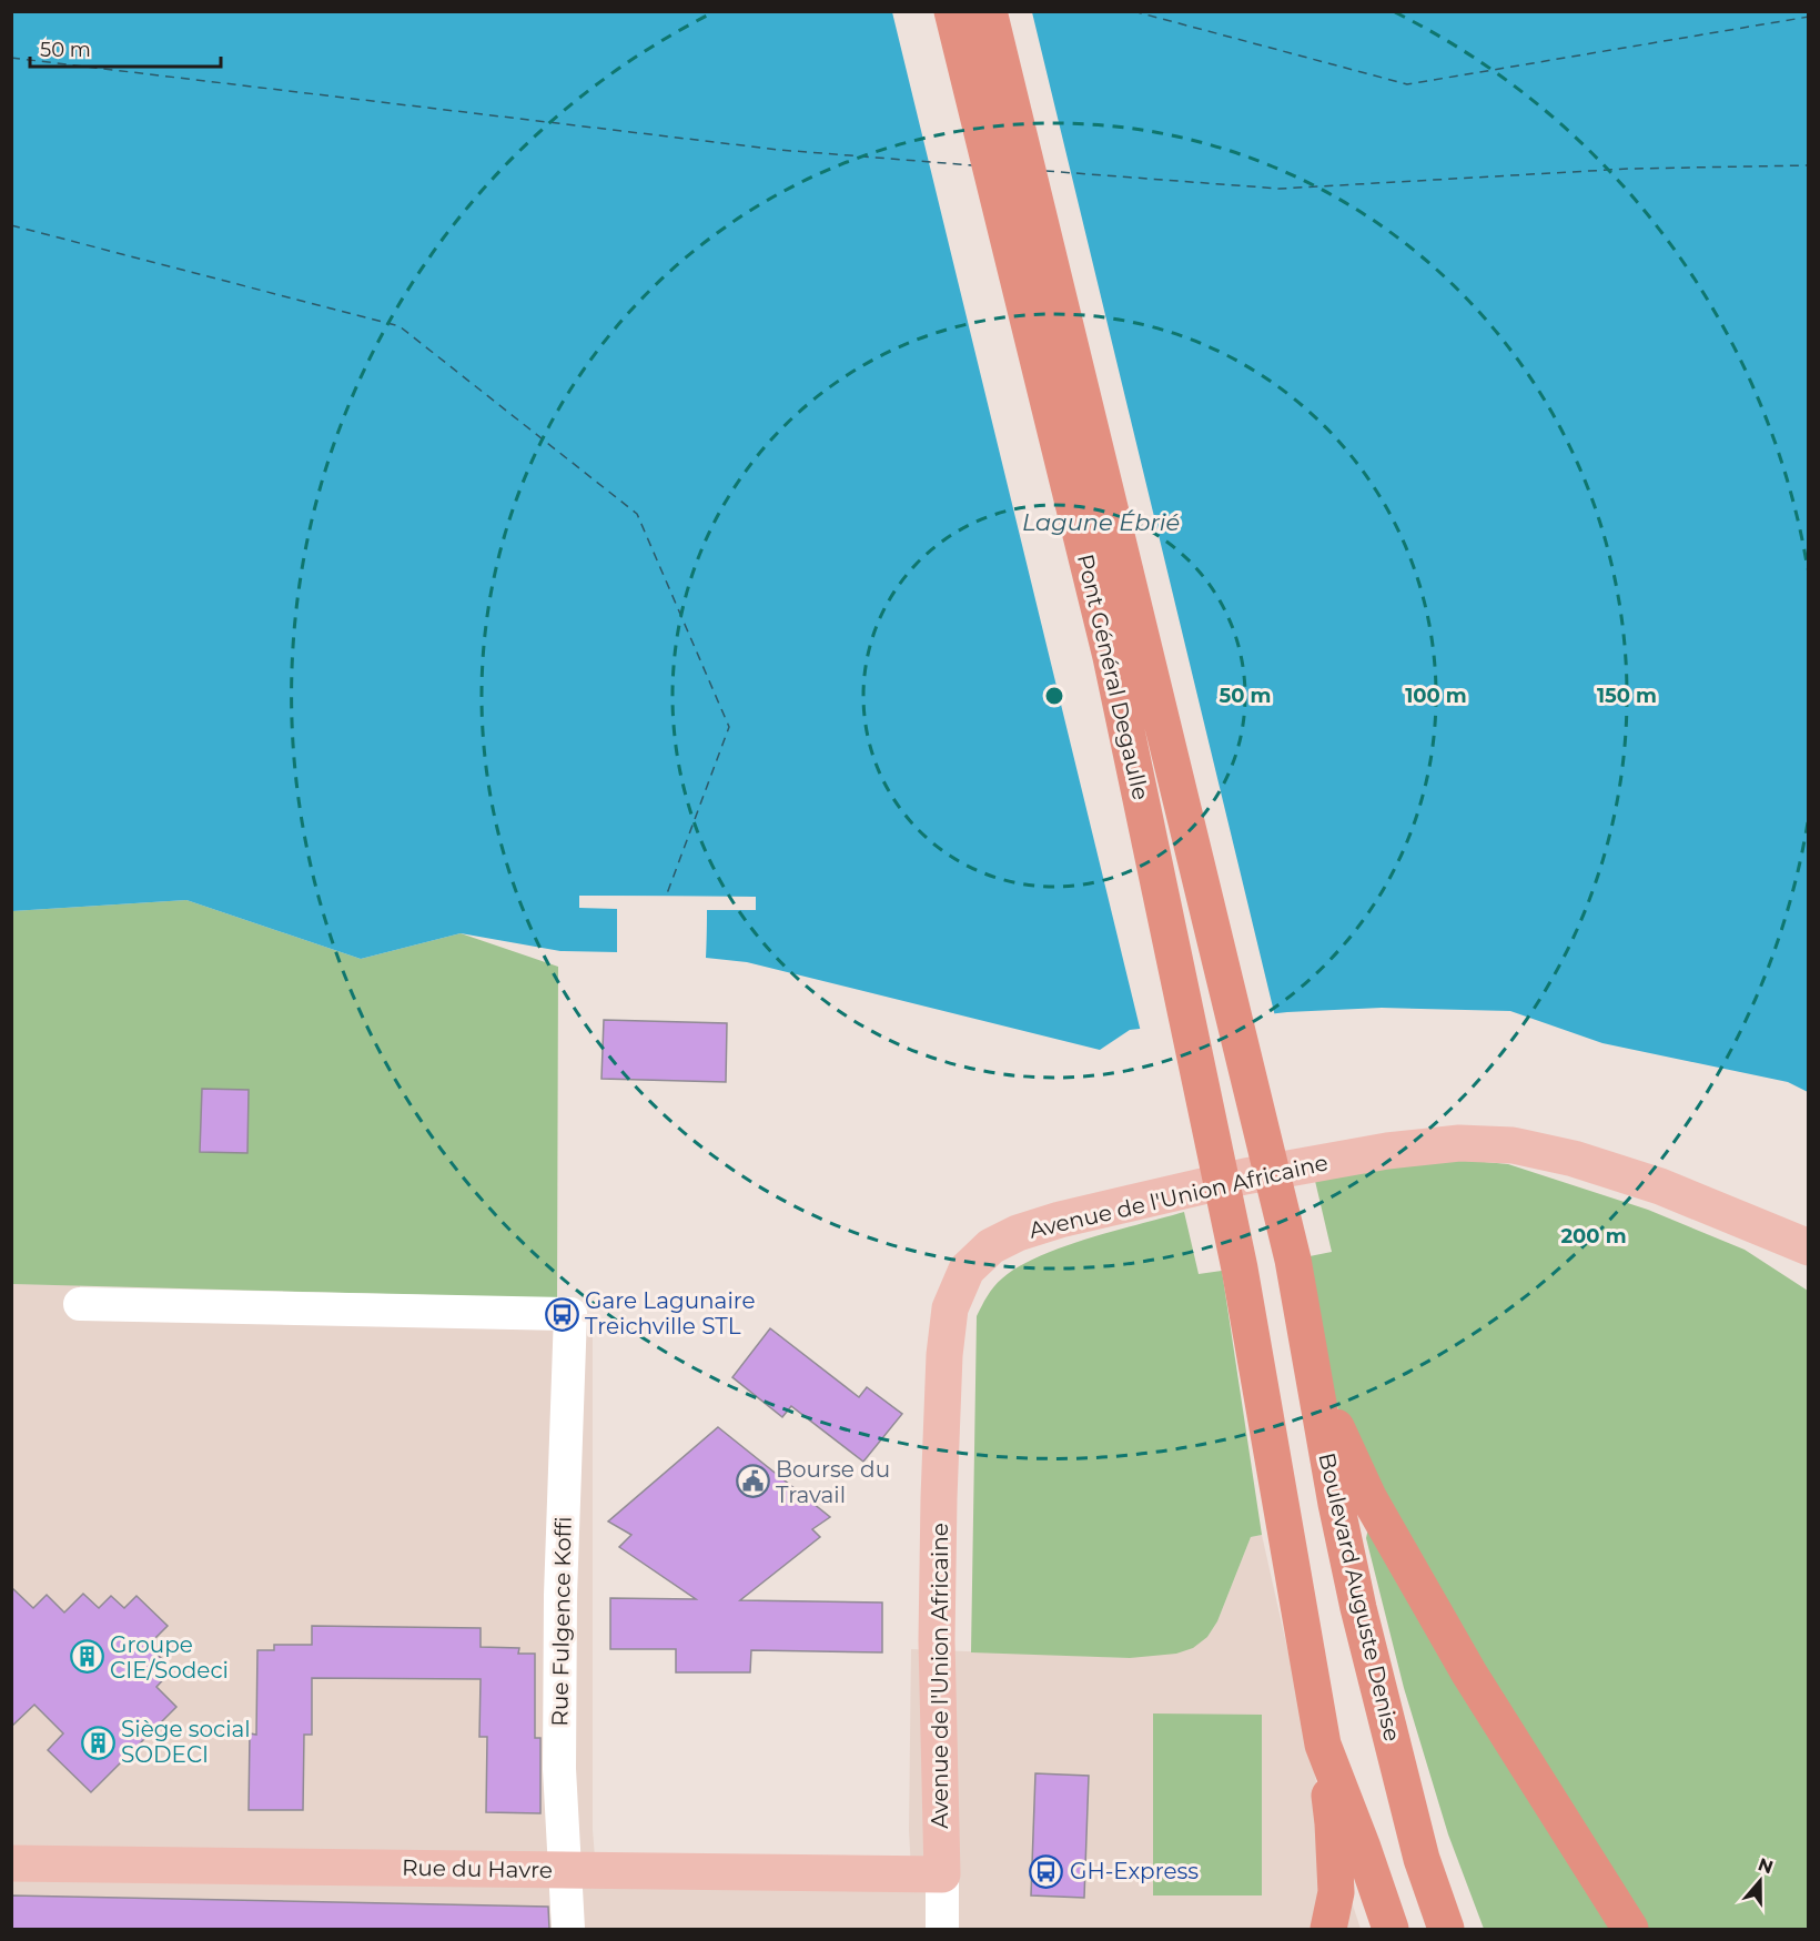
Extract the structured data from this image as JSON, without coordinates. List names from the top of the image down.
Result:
{
  "streets": {
    "highway": ["Pont Général Degaulle", "Boulevard Auguste Denise"],
    "main road": ["Avenue de l'Union Africaine", "Rue du Havre"],
    "street": ["Rue Fulgence Koffi"]
  },
  "crossings": [
    ["Pont Général Degaulle", "Boulevard Auguste Denise"],
    ["Avenue de l'Union Africaine", "Rue du Havre"],
    ["Rue Fulgence Koffi", "Rue du Havre"]
  ],
  "water": ["Lagune Ébrié"],
  "places": {
    "bus stop": ["Gare Lagunaire Treichville STL", "GH-Express"],
    "public building": ["Bourse du Travail"],
    "building": ["Groupe CIE/Sodeci", "Siège social SODECI"]
  },
  "scale_bar": "50 m",
  "north": "top",
  "rings": [
    "50 m",
    "100 m",
    "150 m",
    "200 m"
  ]
}
